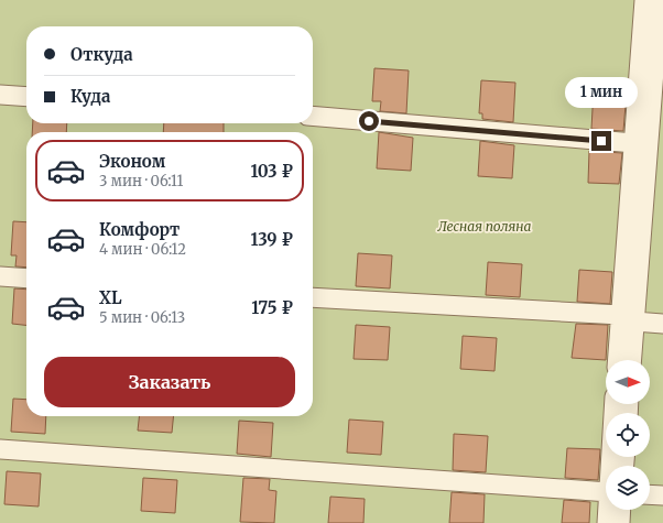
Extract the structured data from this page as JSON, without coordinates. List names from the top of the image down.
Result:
{
  "parks": ["Лесная поляна"],
  "north": "right",
  "page": {
    "banner": ["Откуда", "Куда"],
    "bubble": "1 мин",
    "list": [
      {
        "name": "Эконом",
        "note": "3 мин · 06:11",
        "value": "103 ₽"
      },
      {
        "name": "Комфорт",
        "note": "4 мин · 06:12",
        "value": "139 ₽"
      },
      {
        "name": "XL",
        "note": "5 мин · 06:13",
        "value": "175 ₽"
      }
    ],
    "buttons": "Заказать"
  }
}
